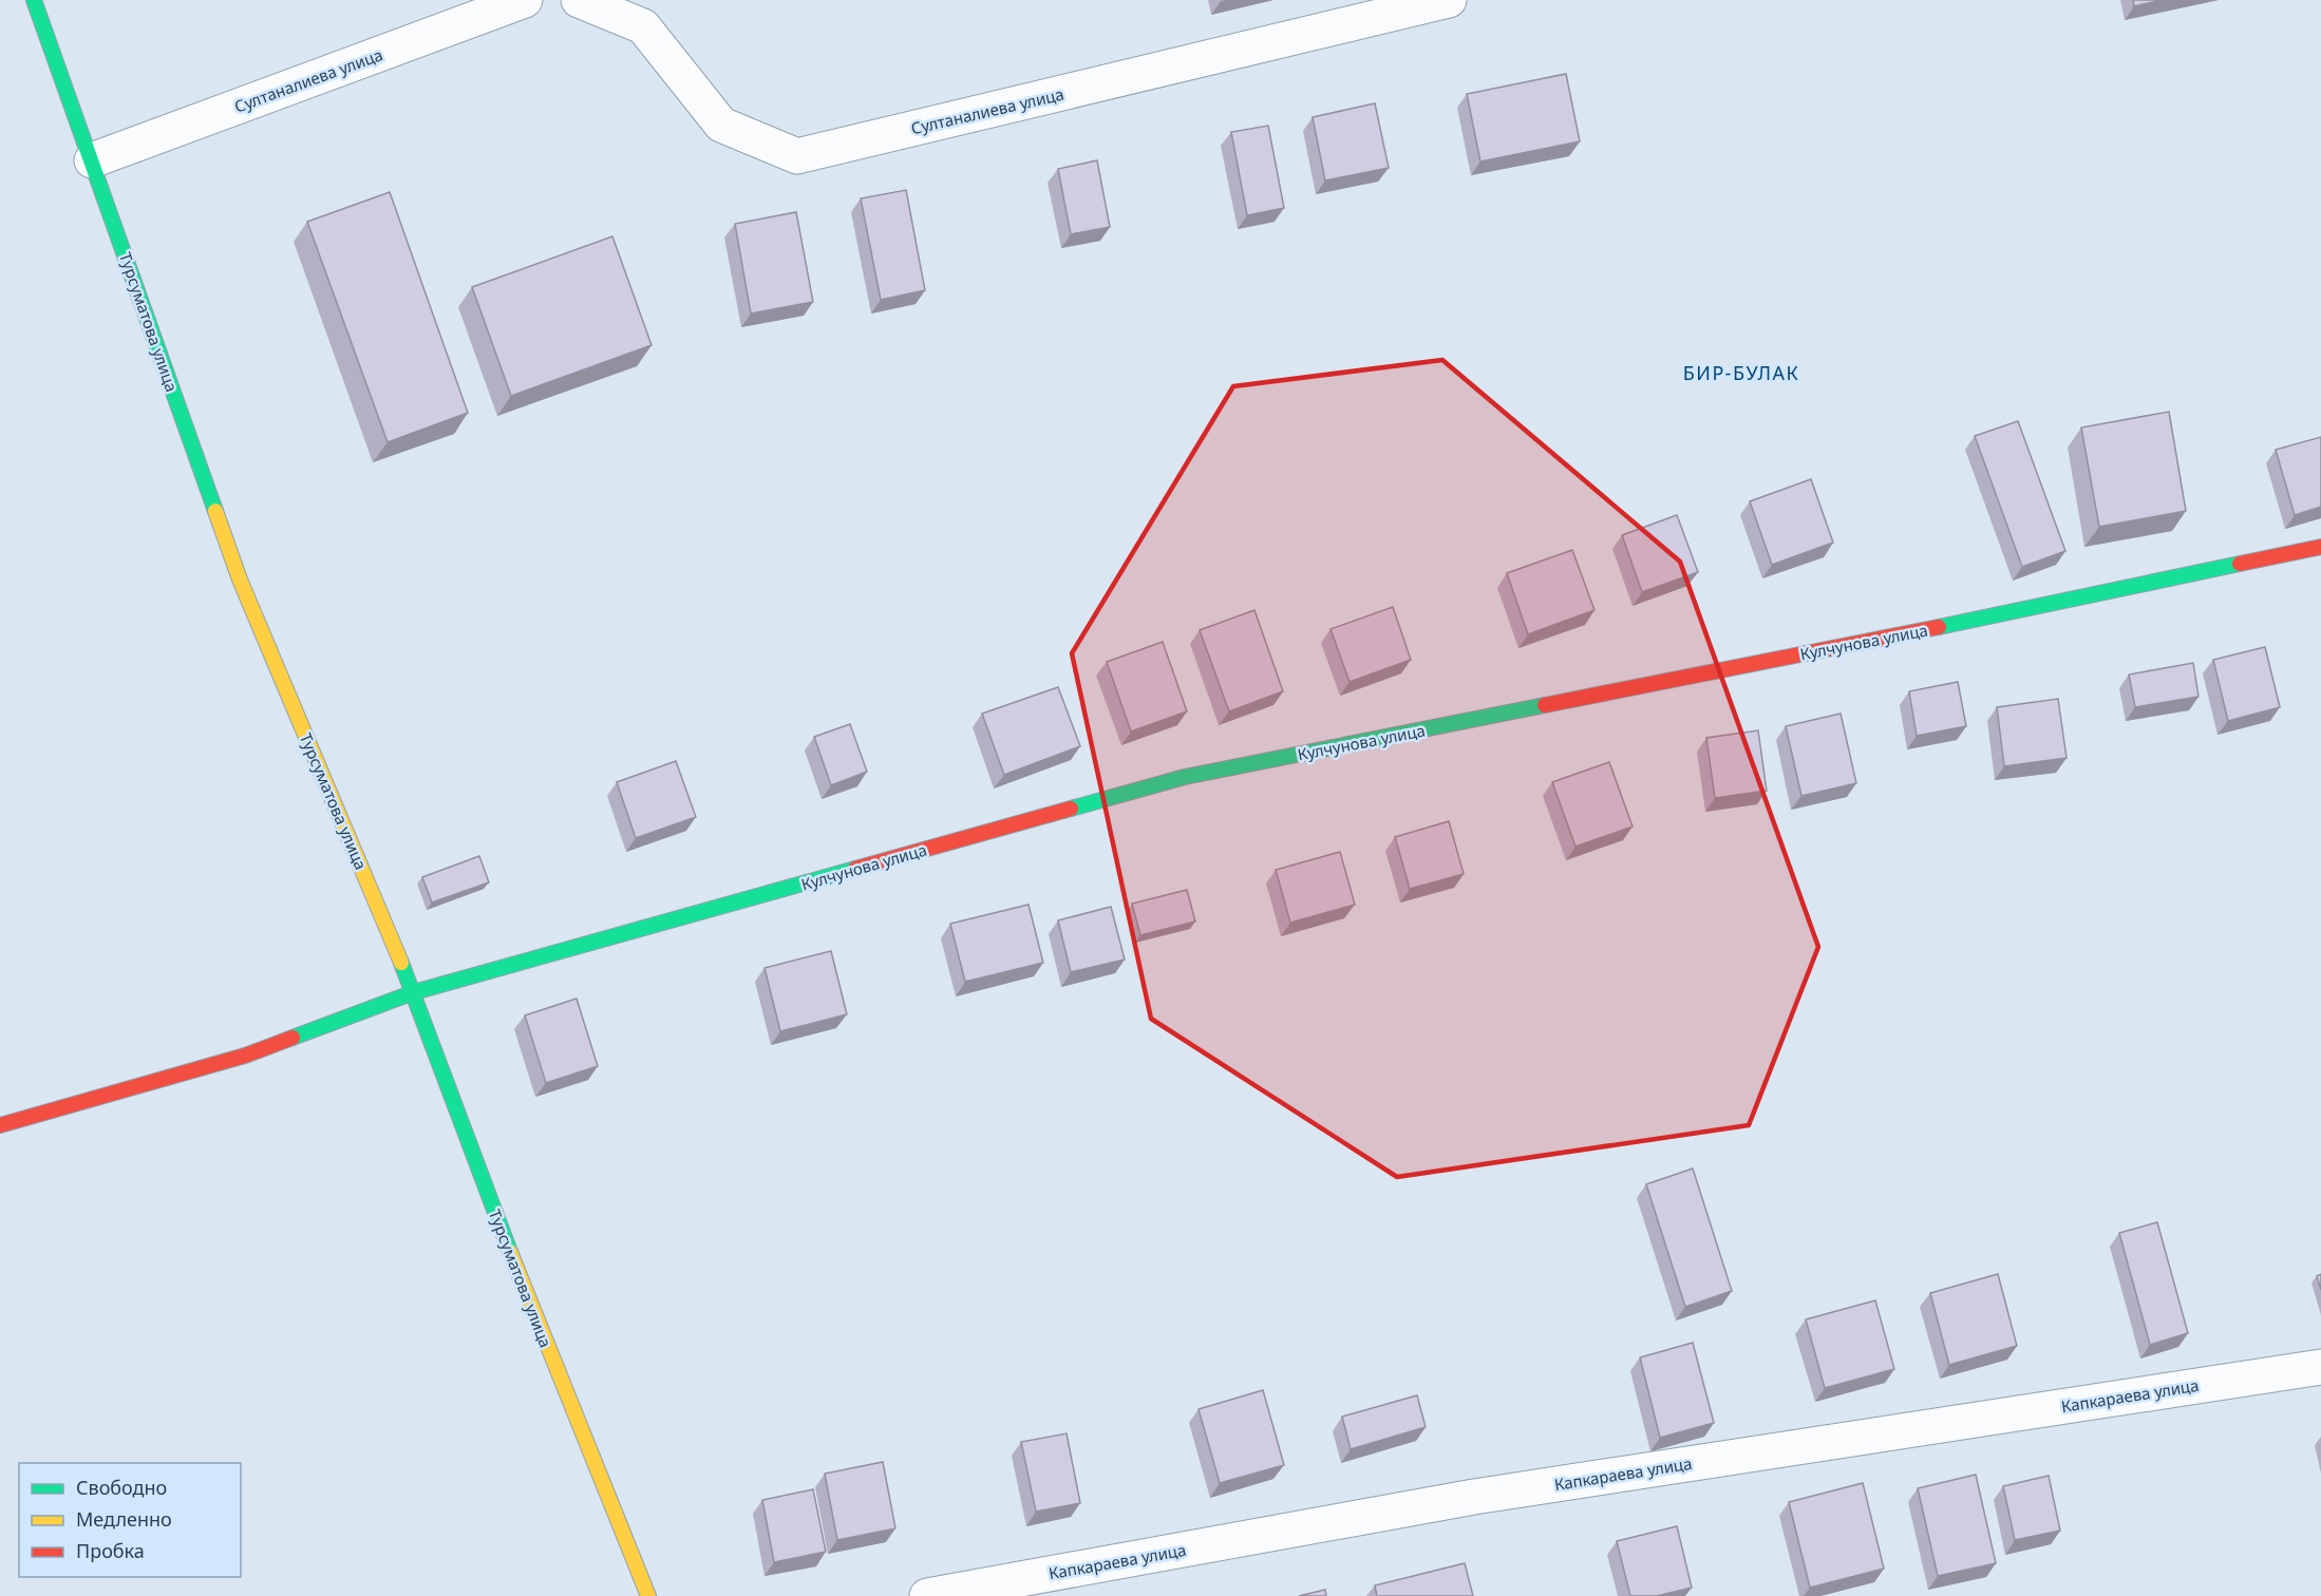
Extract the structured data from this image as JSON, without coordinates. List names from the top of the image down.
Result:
{
  "streets": {
    "street": [
      "Султаналиева улица",
      "Турсуматова улица",
      "Кулчунова улица",
      "Капкараева улица"
    ]
  },
  "crossings": [
    ["Султаналиева улица", "Турсуматова улица"],
    ["Турсуматова улица", "Кулчунова улица"]
  ],
  "districts": ["БИР-БУЛАК"],
  "legend": ["Свободно", "Медленно", "Пробка"]
}
